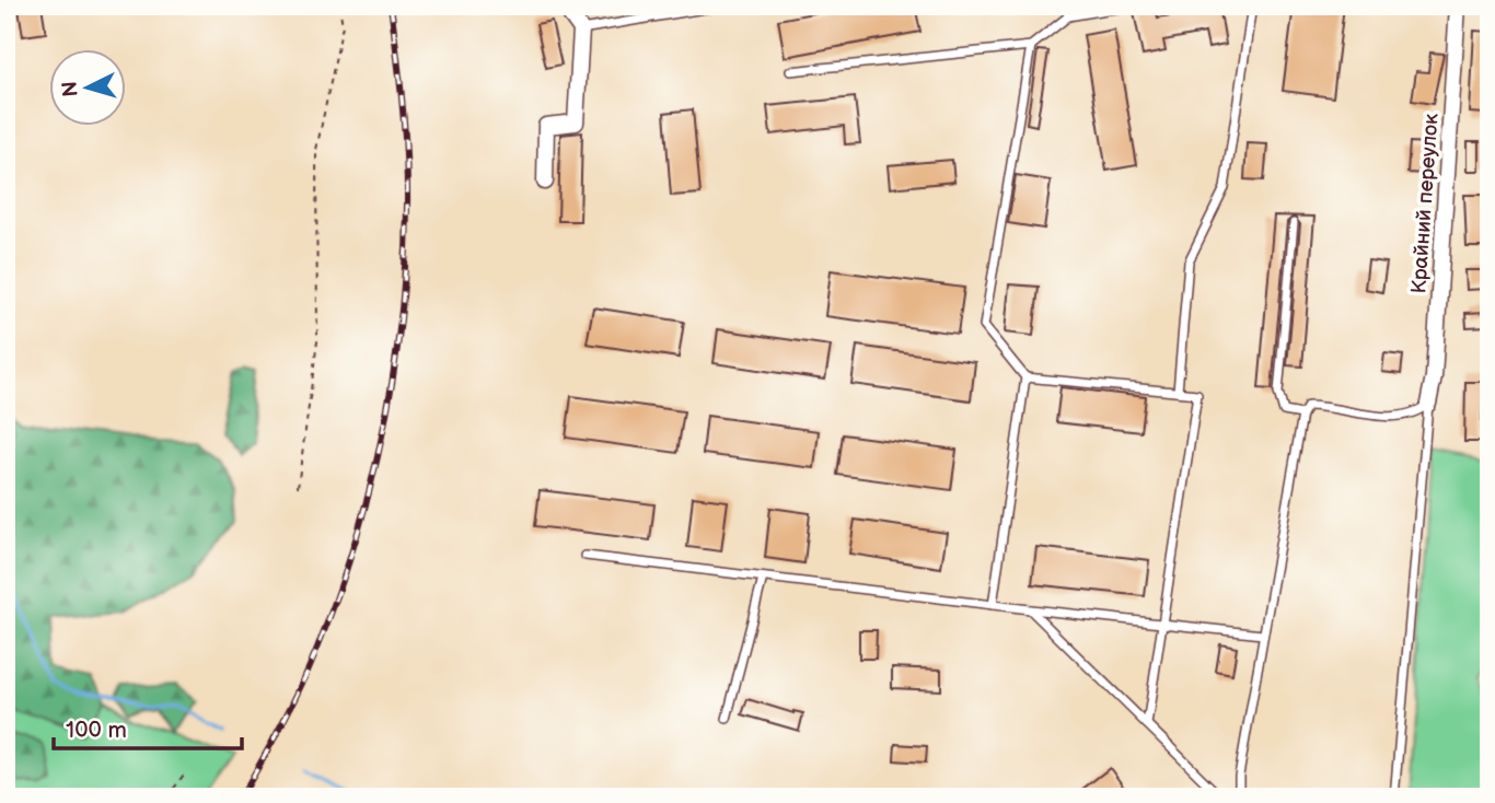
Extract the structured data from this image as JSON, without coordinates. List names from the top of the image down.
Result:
{
  "streets": {
    "street": ["Крайний переулок"]
  },
  "scale_bar": "100 m",
  "north": "left"
}
